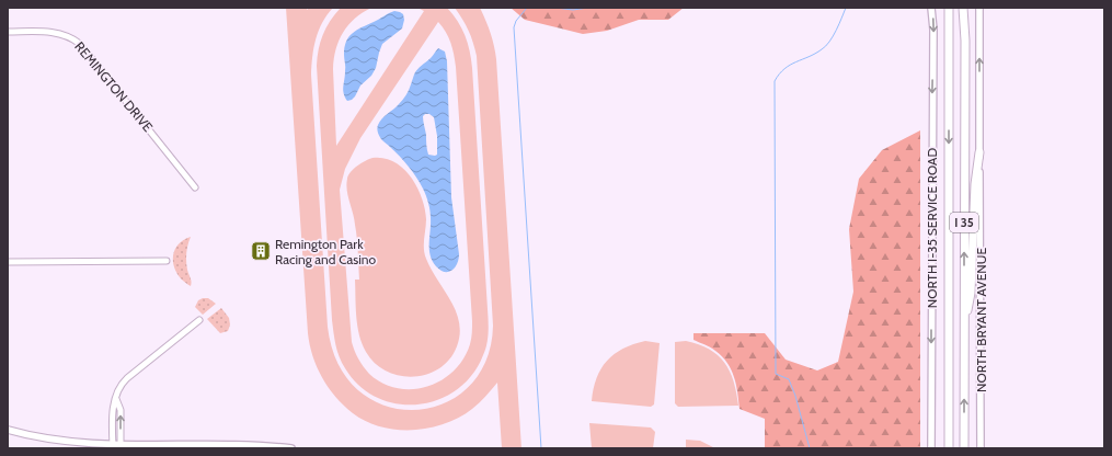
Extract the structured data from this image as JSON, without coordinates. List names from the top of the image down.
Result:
{
  "streets": {
    "highway": ["I 35"],
    "main road": ["NORTH I-35 SERVICE ROAD", "NORTH BRYANT AVENUE"],
    "street": ["REMINGTON DRIVE"]
  },
  "one_way": ["NORTH I-35 SERVICE ROAD"],
  "places": {
    "building": ["Remington Park Racing and Casino"]
  }
}
